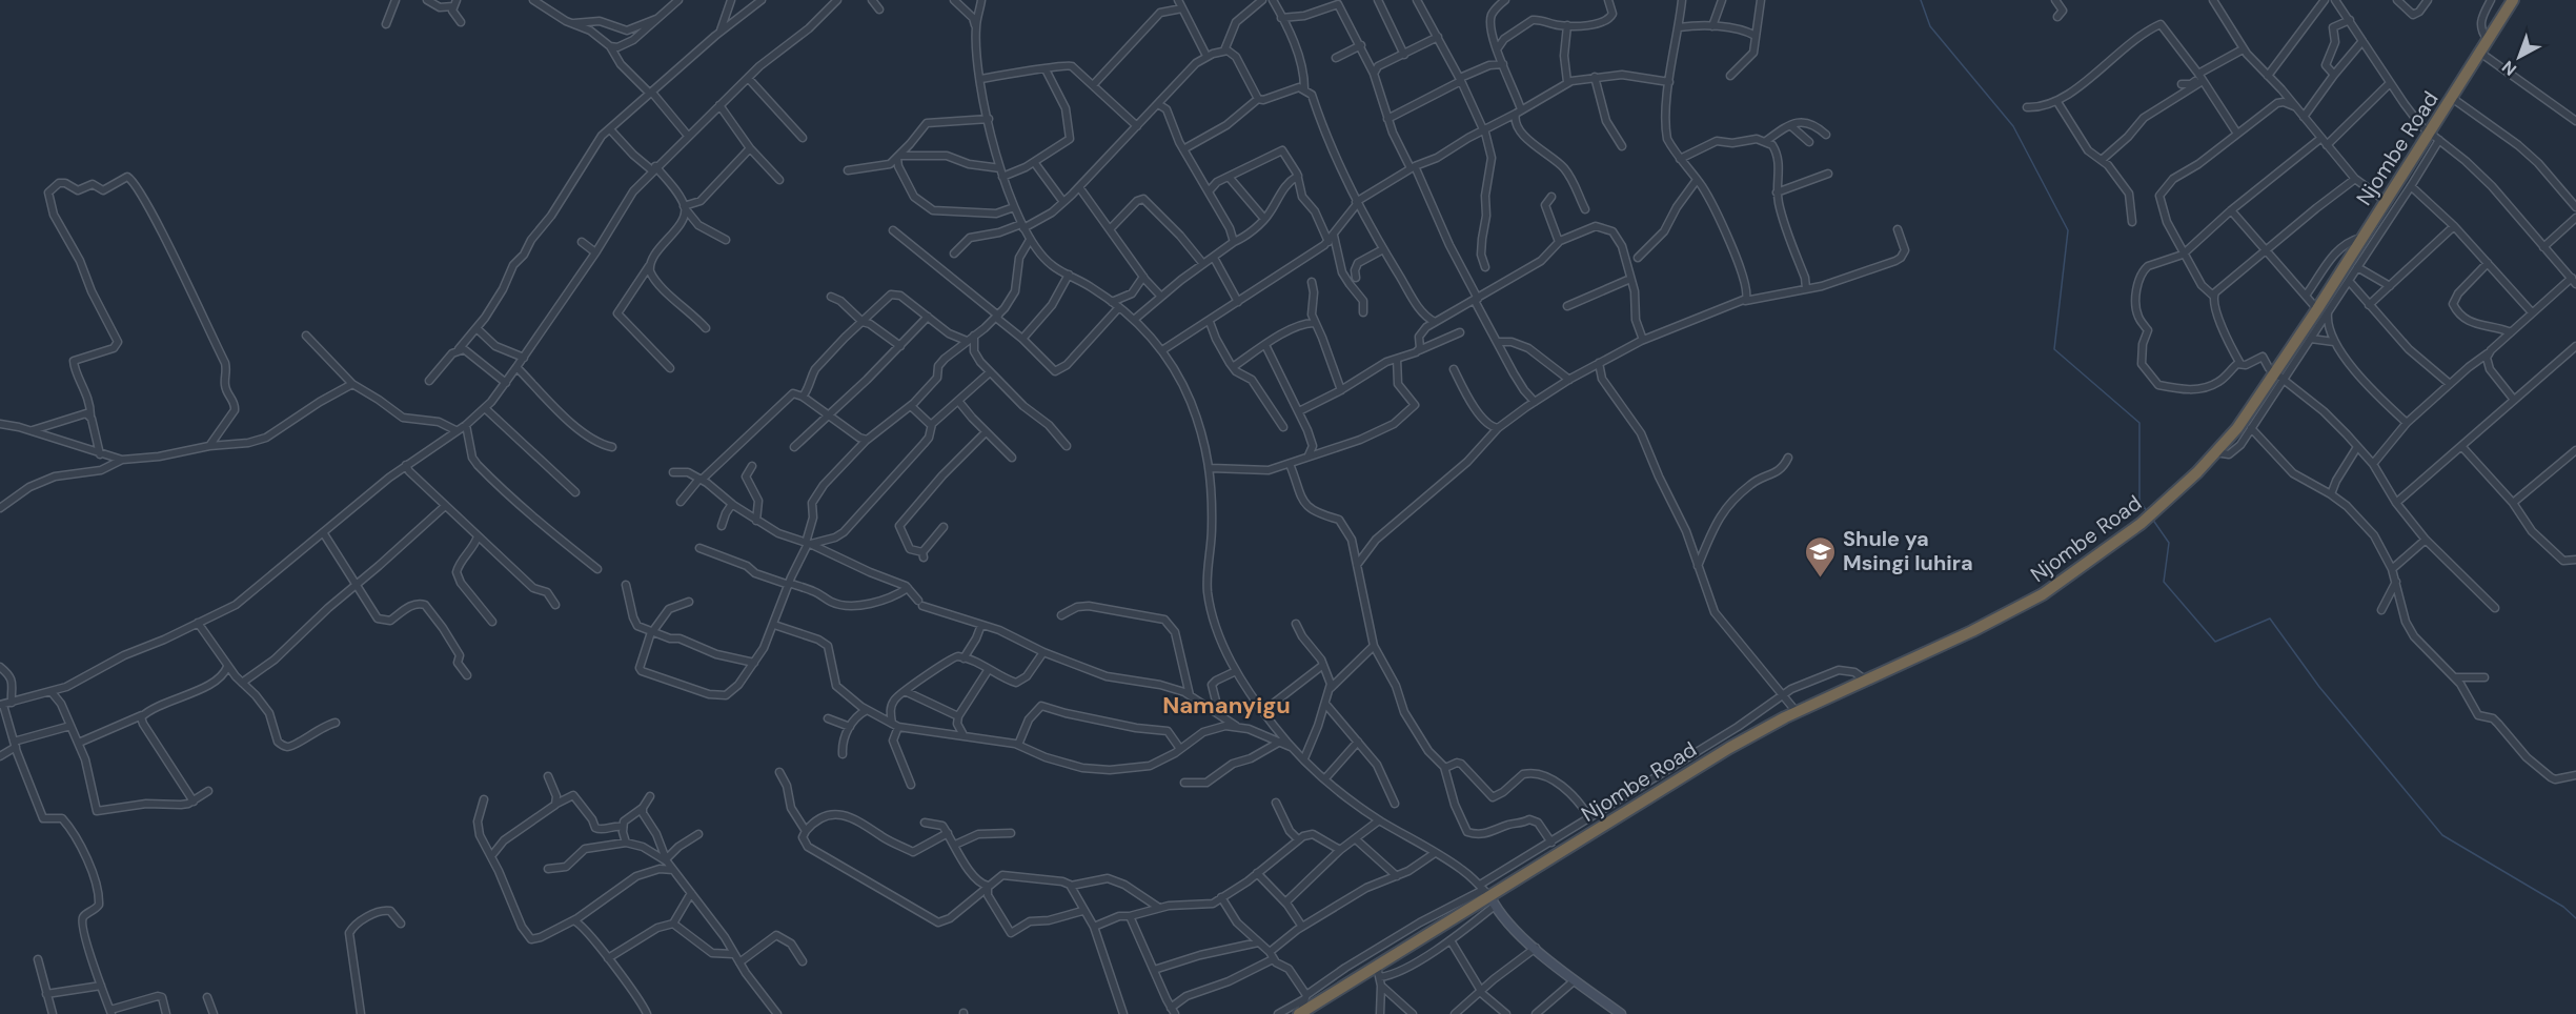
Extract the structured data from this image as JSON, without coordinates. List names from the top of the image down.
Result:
{
  "streets": {
    "highway": ["Njombe Road"]
  },
  "districts": ["Namanyigu"],
  "places": {
    "school or university": ["Shule ya Msingi luhira"]
  },
  "north": "bottom left"
}
